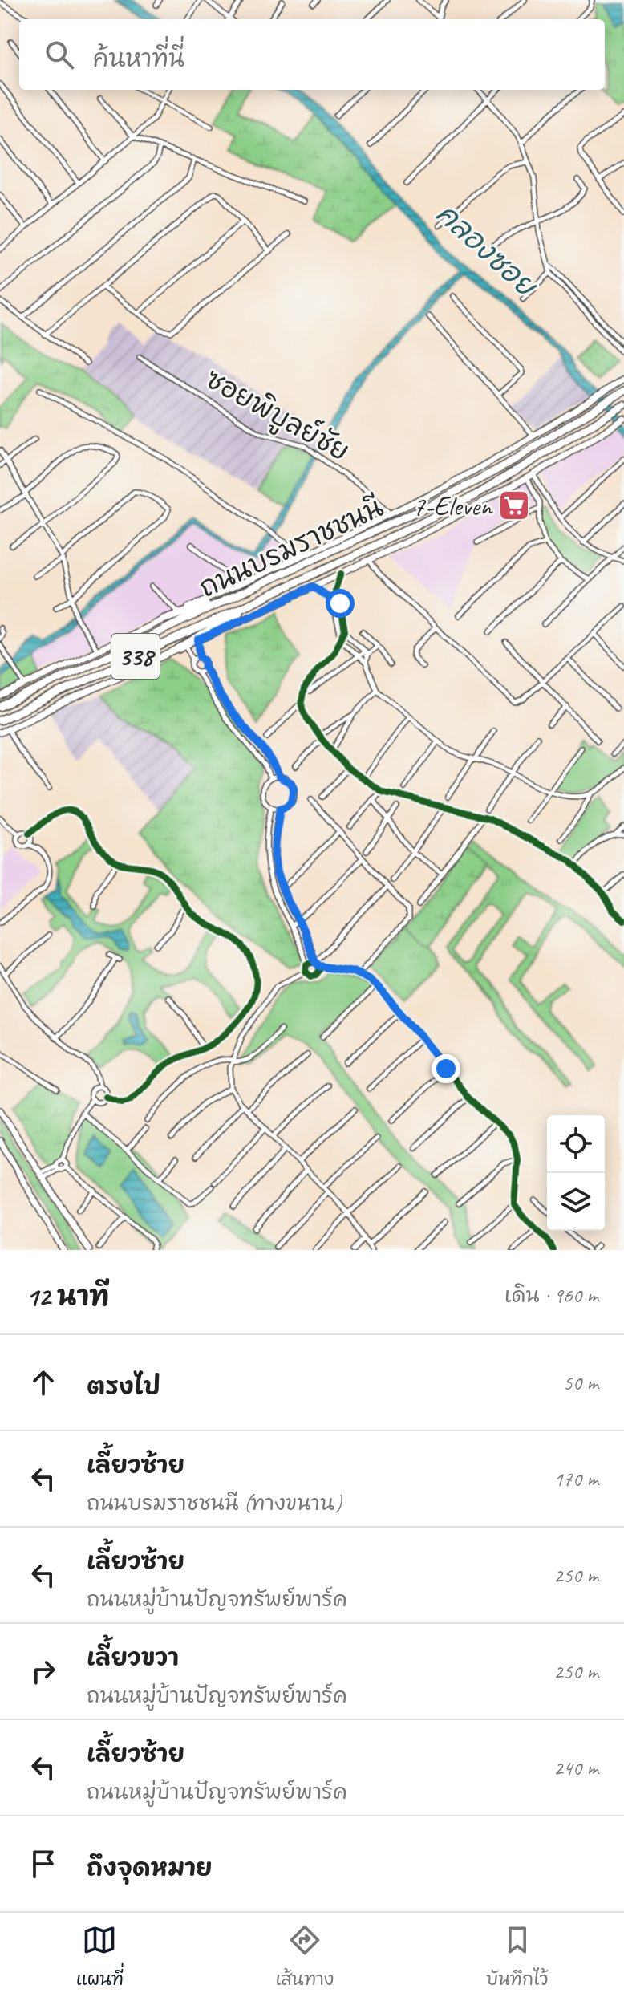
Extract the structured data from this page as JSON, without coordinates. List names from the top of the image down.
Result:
{
  "streets": {
    "highway": ["ถนนบรมราชชนนี", "338"],
    "street": ["ซอยพิบูลย์ชัย"]
  },
  "crossings": [
    ["ซอยพิบูลย์ชัย", "338"]
  ],
  "water": ["คลองซอย"],
  "places": {
    "supermarket": ["7-Eleven"]
  },
  "page": {
    "search": "ค้นหาที่นี่",
    "heading": ["12 นาที", "เดิน · 960 m"],
    "list": [
      ["ตรงไป", "50 m"],
      ["เลี้ยวซ้าย", "ถนนบรมราชชนนี (ทางขนาน)", "170 m"],
      ["เลี้ยวซ้าย", "ถนนหมู่บ้านปัญจทรัพย์พาร์ค", "250 m"],
      ["เลี้ยวขวา", "ถนนหมู่บ้านปัญจทรัพย์พาร์ค", "250 m"],
      ["เลี้ยวซ้าย", "ถนนหมู่บ้านปัญจทรัพย์พาร์ค", "240 m"],
      "ถึงจุดหมาย"
    ],
    "nav": ["แผนที่", "เส้นทาง", "บันทึกไว้"]
  }
}
